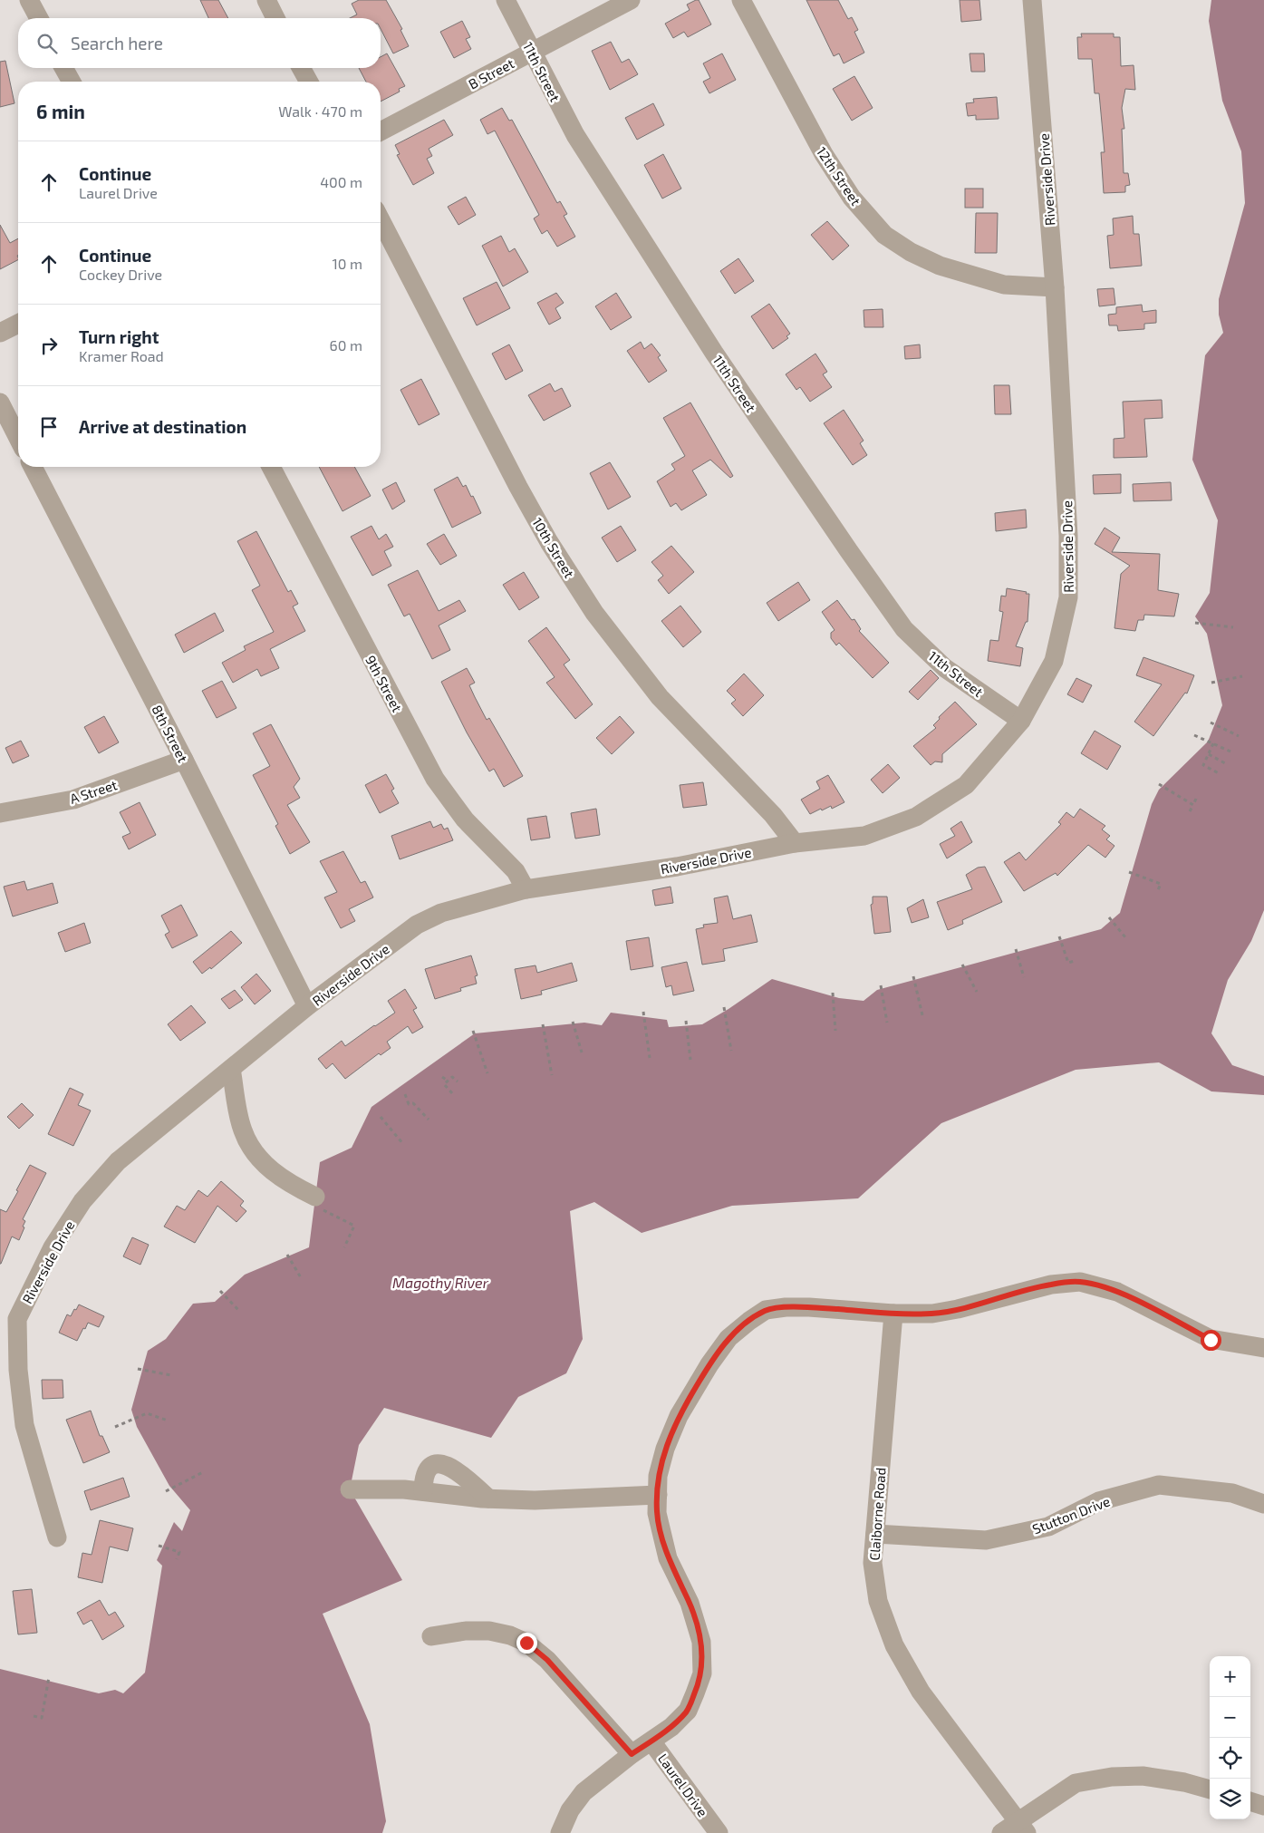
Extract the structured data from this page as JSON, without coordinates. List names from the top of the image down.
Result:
{
  "streets": {
    "street": [
      "11th Street",
      "B Street",
      "12th Street",
      "Riverside Drive",
      "10th Street",
      "9th Street",
      "8th Street",
      "A Street",
      "Claiborne Road",
      "Stutton Drive",
      "Laurel Drive"
    ]
  },
  "crossings": [
    ["11th Street", "B Street"],
    ["11th Street", "Riverside Drive"],
    ["12th Street", "Riverside Drive"],
    ["Riverside Drive", "10th Street"],
    ["Riverside Drive", "9th Street"],
    ["Riverside Drive", "8th Street"],
    ["8th Street", "A Street"],
    ["Claiborne Road", "Stutton Drive"],
    ["Claiborne Road", "Laurel Drive"]
  ],
  "water": ["Magothy River"],
  "page": {
    "search": "Search here",
    "heading": ["6 min", "Walk · 470 m"],
    "list": [
      ["Continue", "Laurel Drive", "400 m"],
      ["Continue", "Cockey Drive", "10 m"],
      ["Turn right", "Kramer Road", "60 m"],
      "Arrive at destination"
    ],
    "map_buttons": ["+", "−"]
  }
}
